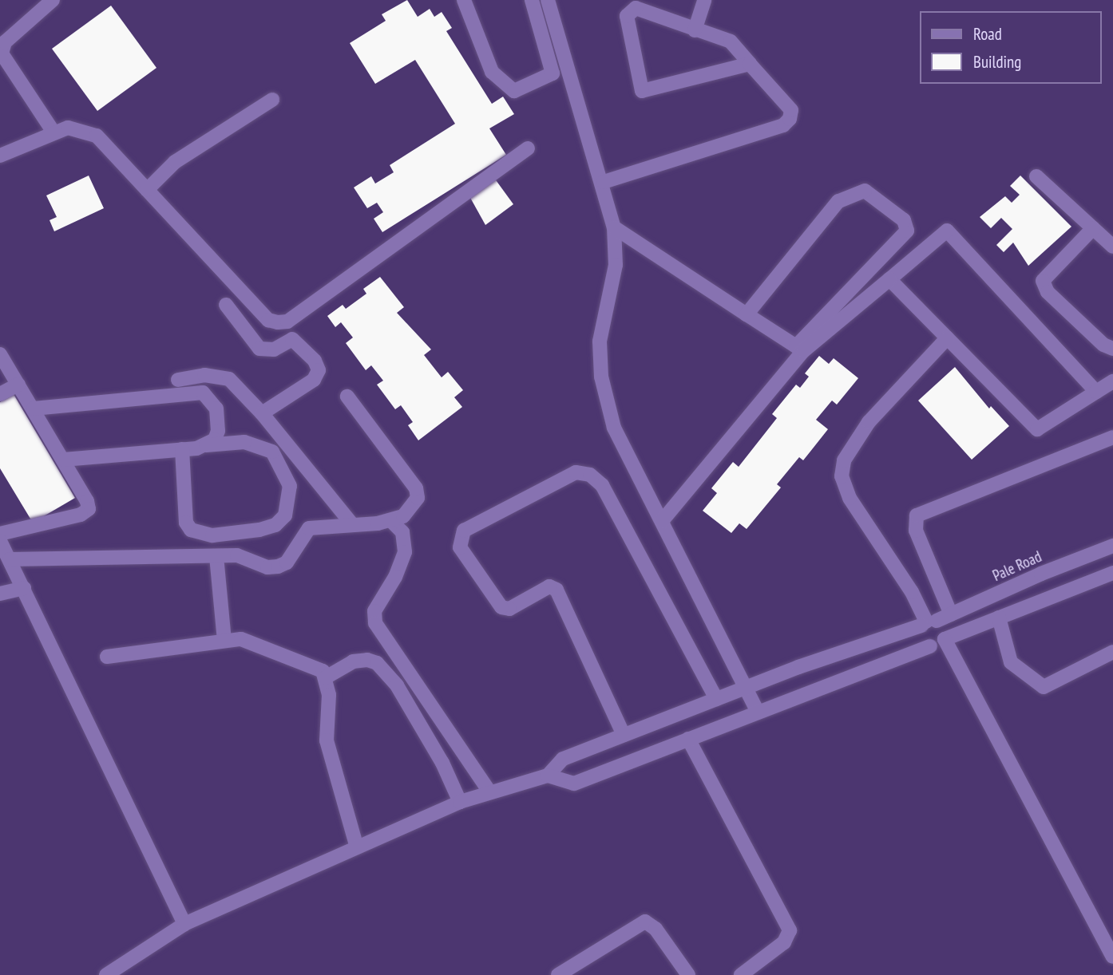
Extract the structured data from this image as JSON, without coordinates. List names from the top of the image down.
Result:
{
  "streets": {
    "street": ["Pale Road"]
  },
  "legend": ["Road", "Building"]
}
